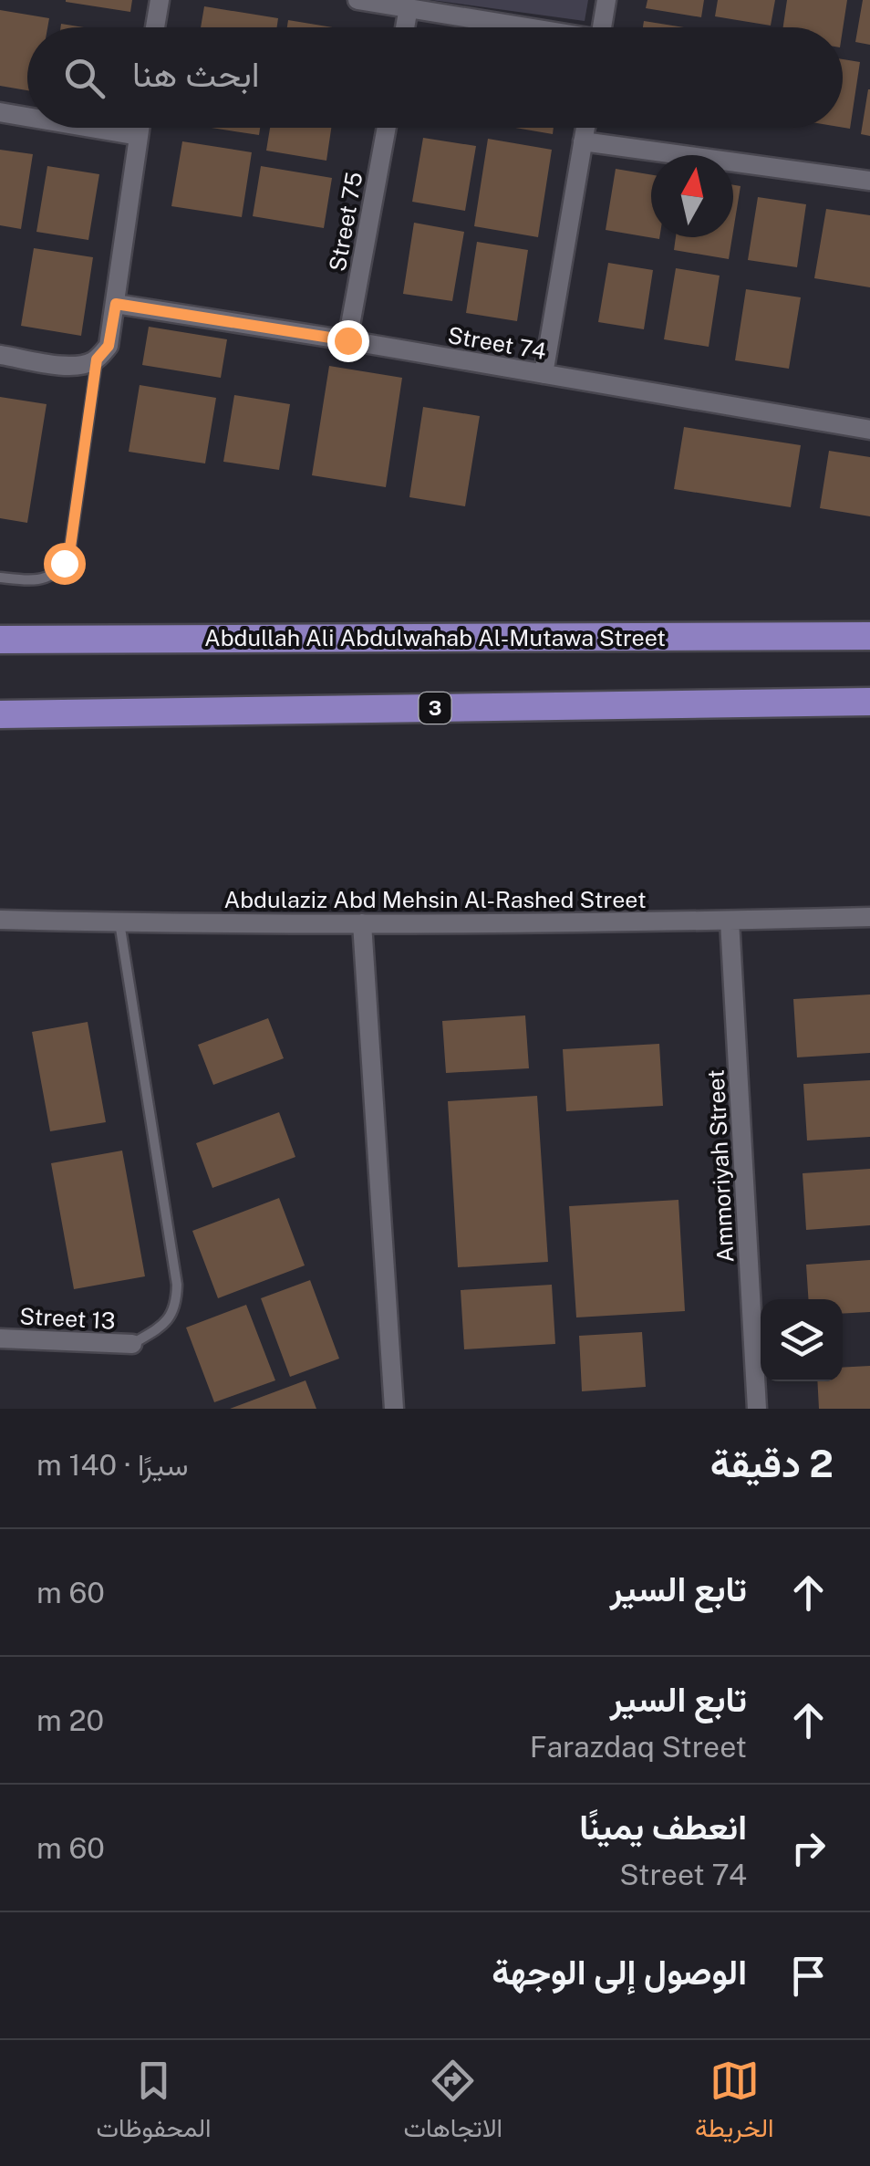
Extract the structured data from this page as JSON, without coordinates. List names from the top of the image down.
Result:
{
  "streets": {
    "main road": ["Abdullah Ali Abdulwahab Al-Mutawa Street", "3"],
    "street": [
      "Street 75",
      "Street 74",
      "Abdulaziz Abd Mehsin Al-Rashed Street",
      "Ammoriyah Street",
      "Street 13"
    ]
  },
  "crossings": [
    ["Street 75", "Street 74"],
    ["Abdulaziz Abd Mehsin Al-Rashed Street", "Ammoriyah Street"]
  ],
  "north": "top",
  "page": {
    "search": "ابحث هنا",
    "heading": ["2 دقيقة", "سيرًا · 140 m"],
    "list": [
      ["تابع السير", "60 m"],
      ["تابع السير", "Farazdaq Street", "20 m"],
      ["انعطف يمينًا", "Street 74", "60 m"],
      "الوصول إلى الوجهة"
    ],
    "nav": ["الخريطة", "الاتجاهات", "المحفوظات"]
  }
}
